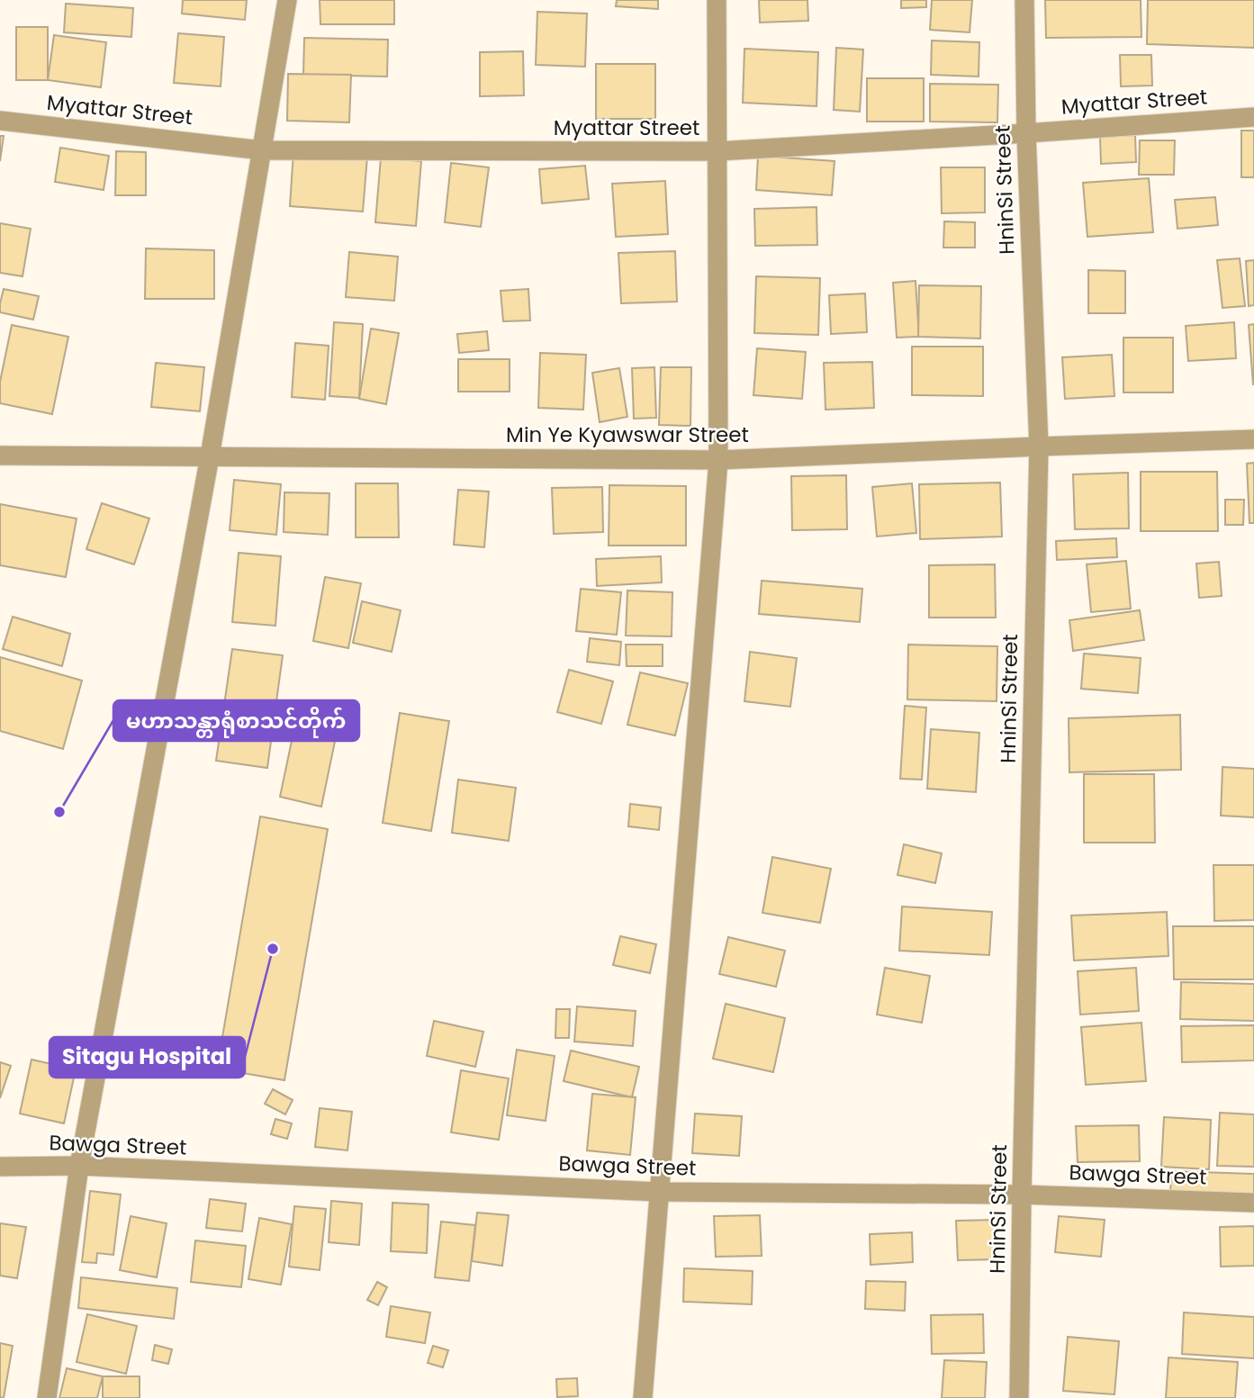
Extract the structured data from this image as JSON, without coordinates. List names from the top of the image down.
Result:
{
  "streets": {
    "street": [
      "Myattar Street",
      "HninSi Street",
      "Min Ye Kyawswar Street",
      "Bawga Street"
    ]
  },
  "crossings": [
    ["Myattar Street", "HninSi Street"],
    ["HninSi Street", "Min Ye Kyawswar Street"],
    ["HninSi Street", "Bawga Street"]
  ],
  "places": ["မဟာသန္တာရုံစာသင်တိုက်", "Sitagu Hospital"]
}
